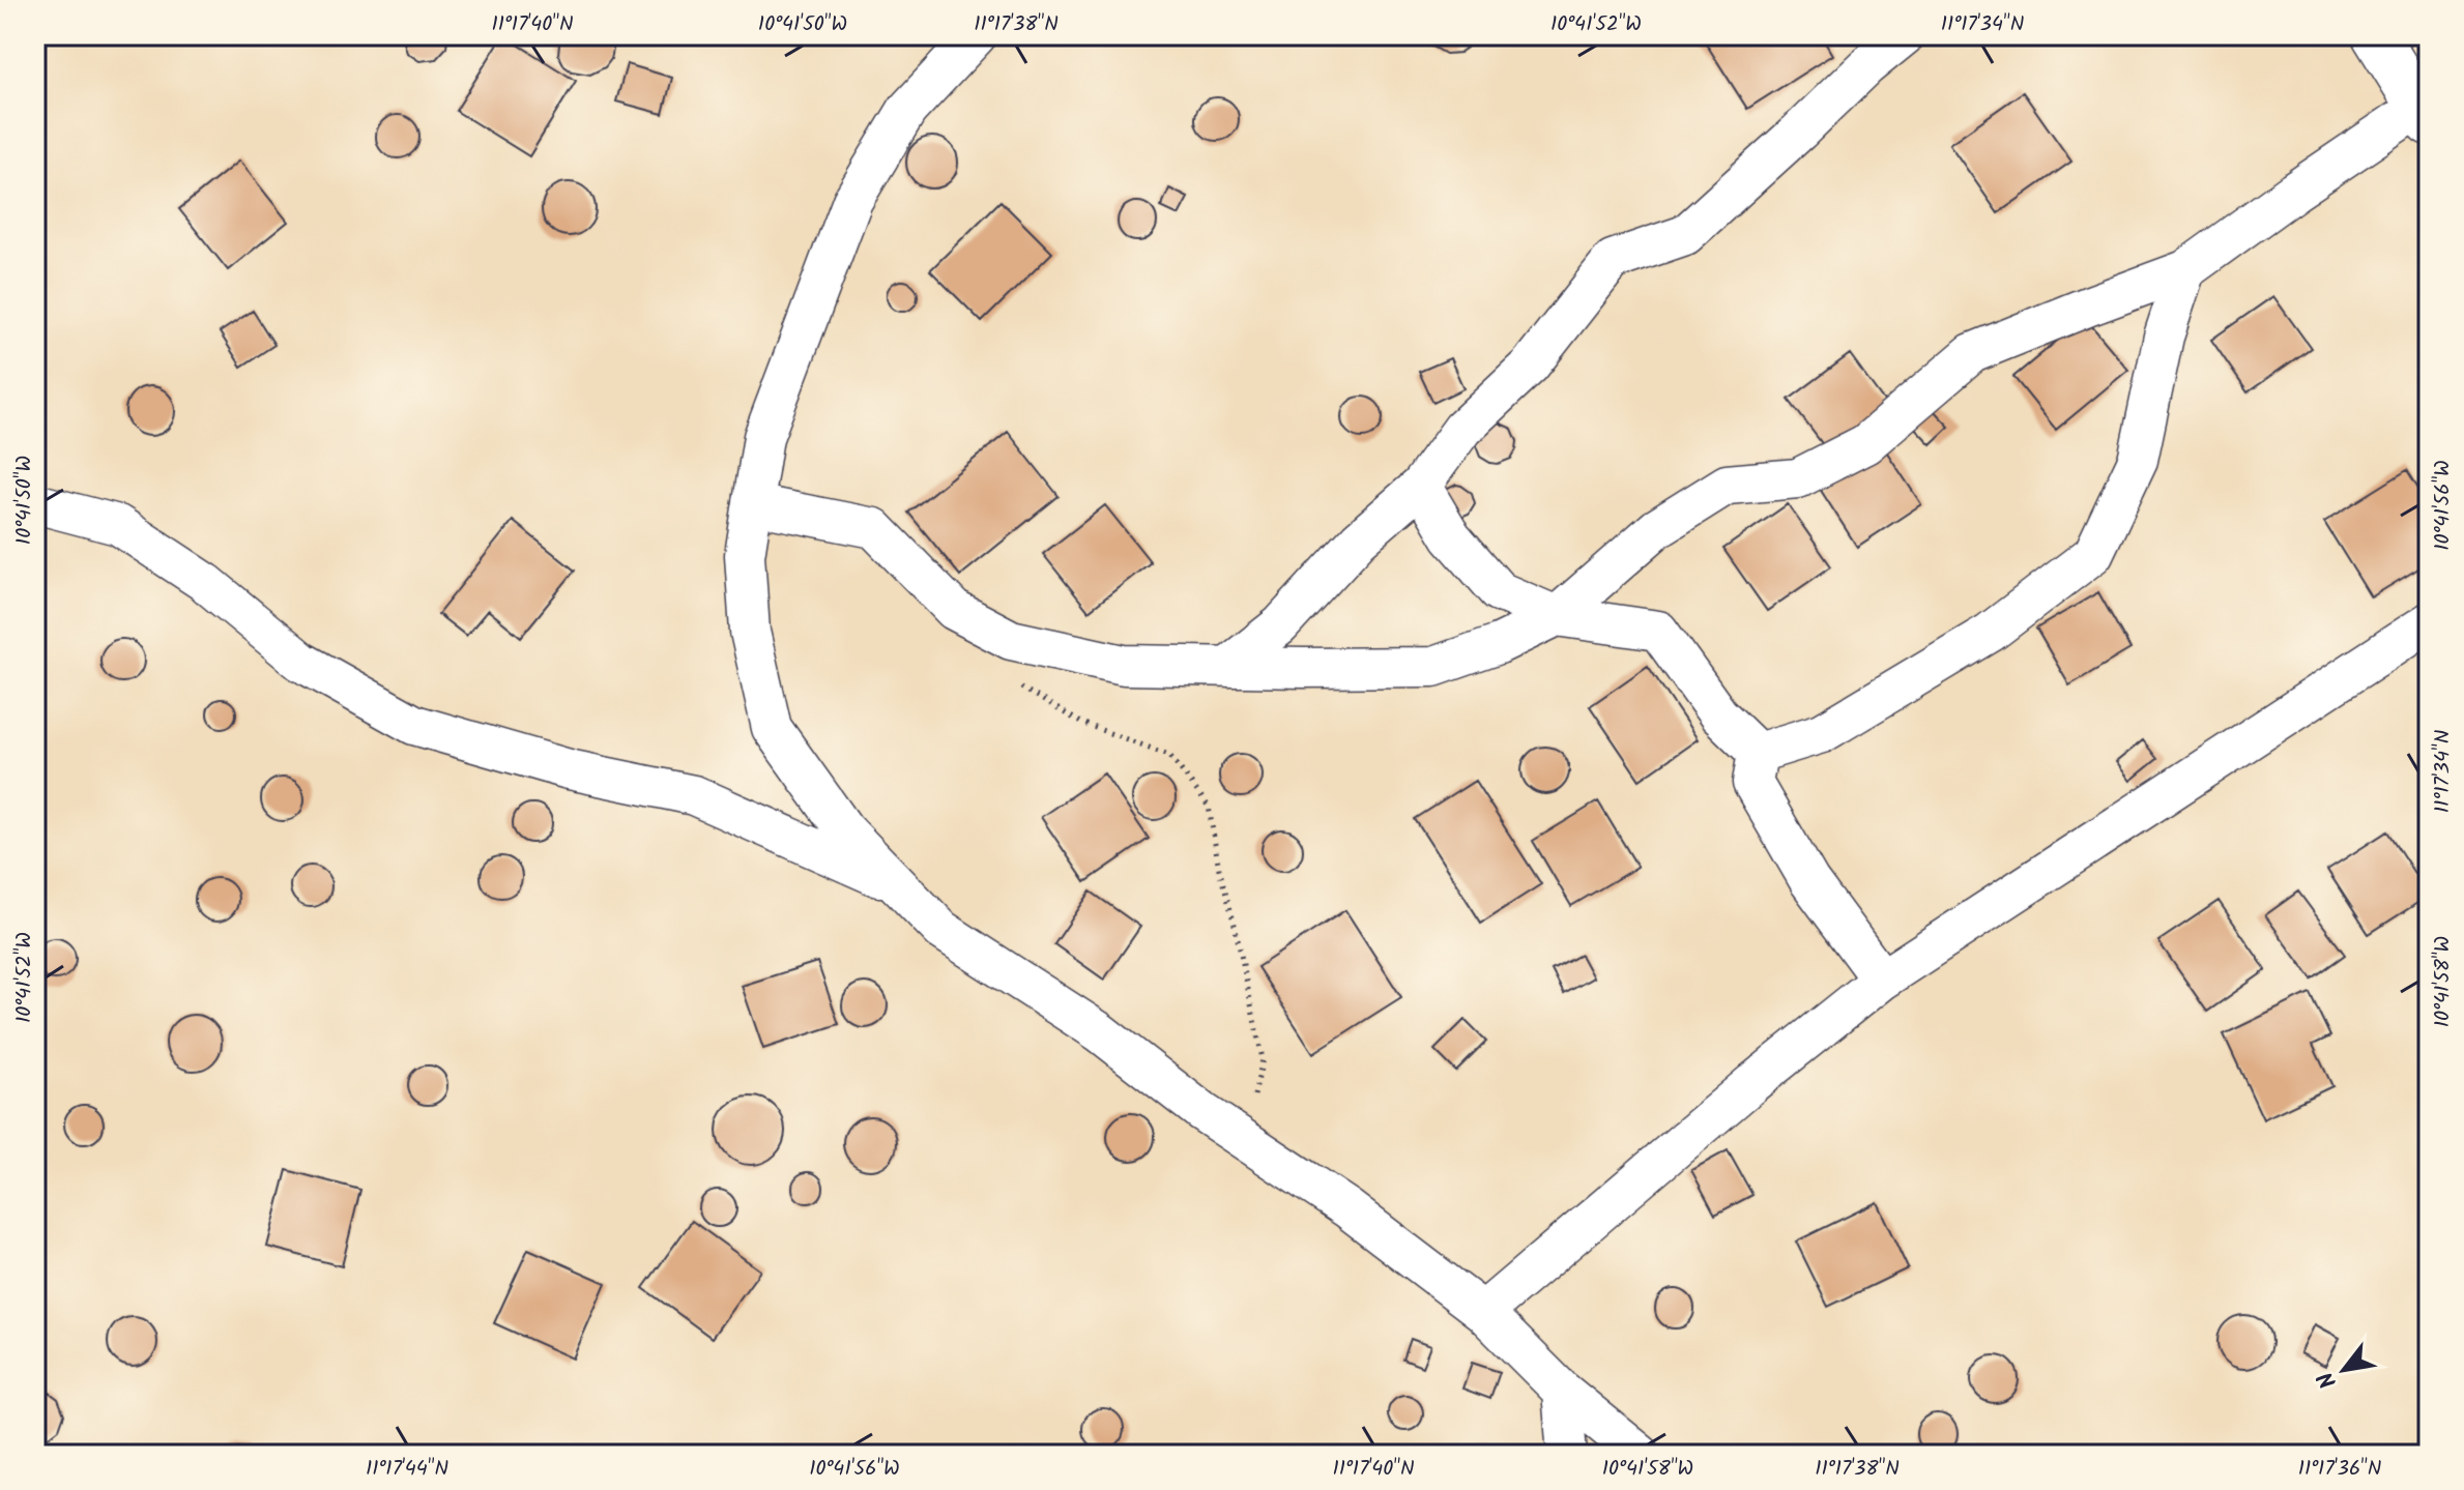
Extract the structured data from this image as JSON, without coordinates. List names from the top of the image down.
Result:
{
  "north": "bottom left",
  "coordinates": [
    "11°17'40\"N",
    "10°41'50\"W",
    "11°17'38\"N",
    "10°41'52\"W",
    "11°17'34\"N",
    "10°41'56\"W",
    "10°41'58\"W",
    "11°17'44\"N",
    "11°17'36\"N"
  ]
}
